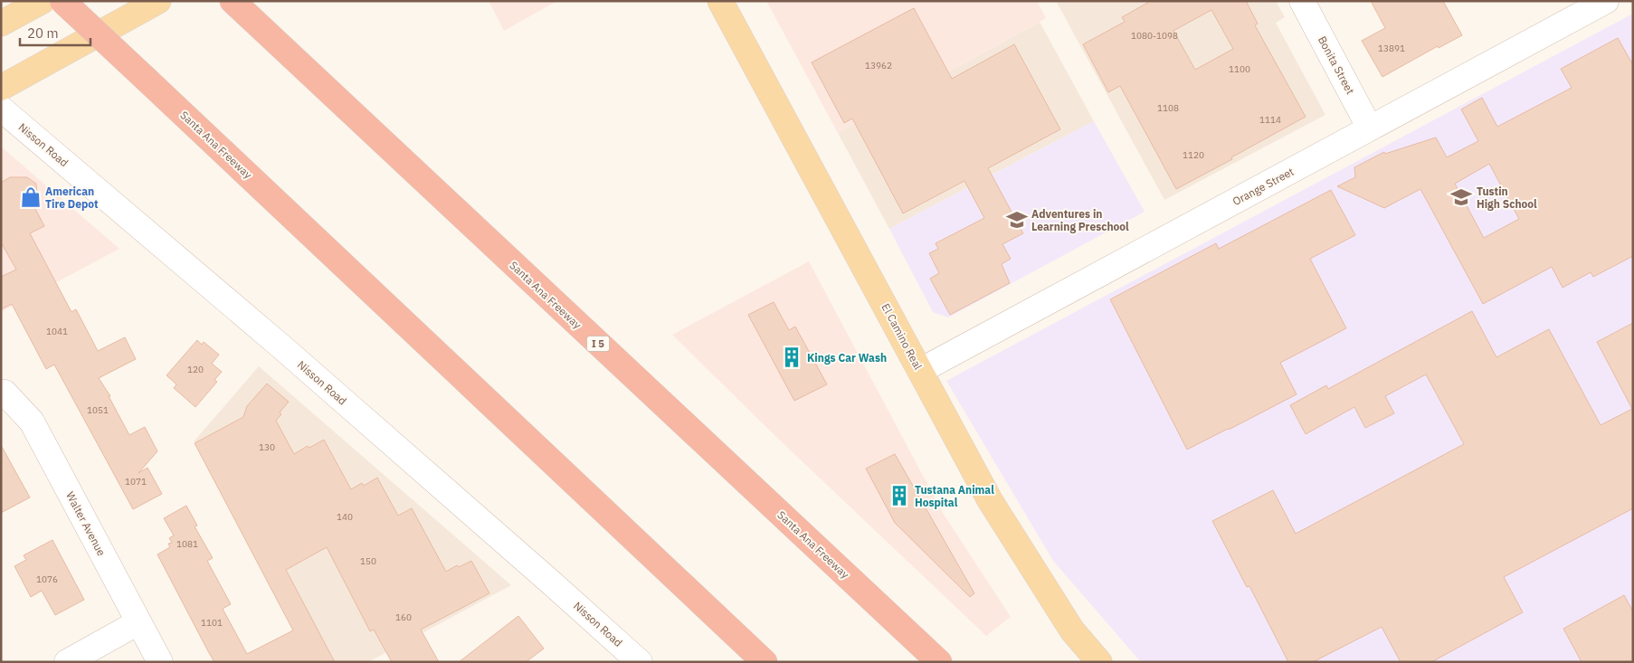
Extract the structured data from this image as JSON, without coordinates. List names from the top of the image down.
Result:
{
  "streets": {
    "highway": ["Santa Ana Freeway", "I 5"],
    "main road": ["El Camino Real"],
    "street": [
      "Bonita Street",
      "Nisson Road",
      "Orange Street",
      "Walter Avenue"
    ]
  },
  "crossings": [
    ["Bonita Street", "Orange Street"],
    ["Orange Street", "El Camino Real"]
  ],
  "places": {
    "shop": ["American Tire Depot"],
    "school or university": ["Tustin High School", "Adventures in Learning Preschool"],
    "building": ["Kings Car Wash", "Tustana Animal Hospital"]
  },
  "house_numbers": [
    "1080-1098",
    "13891",
    "13962",
    "1100",
    "1108",
    "1114",
    "1120",
    "1041",
    "120",
    "1051",
    "130",
    "1071",
    "140",
    "1081",
    "150",
    "1076",
    "160",
    "1101"
  ],
  "scale_bar": "20 m"
}
